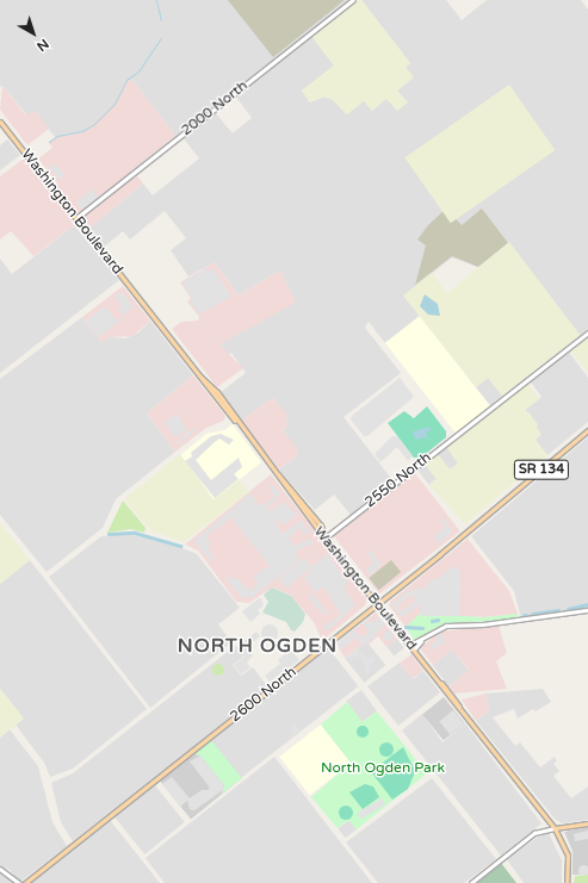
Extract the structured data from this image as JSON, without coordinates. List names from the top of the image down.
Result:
{
  "streets": {
    "main road": ["Washington Boulevard", "SR 134", "2600 North"],
    "street": ["2000 North", "2550 North"]
  },
  "crossings": [
    ["2000 North", "Washington Boulevard"],
    ["Washington Boulevard", "2550 North"],
    ["Washington Boulevard", "2600 North"]
  ],
  "districts": ["NORTH OGDEN"],
  "parks": ["North Ogden Park"],
  "north": "bottom right"
}
